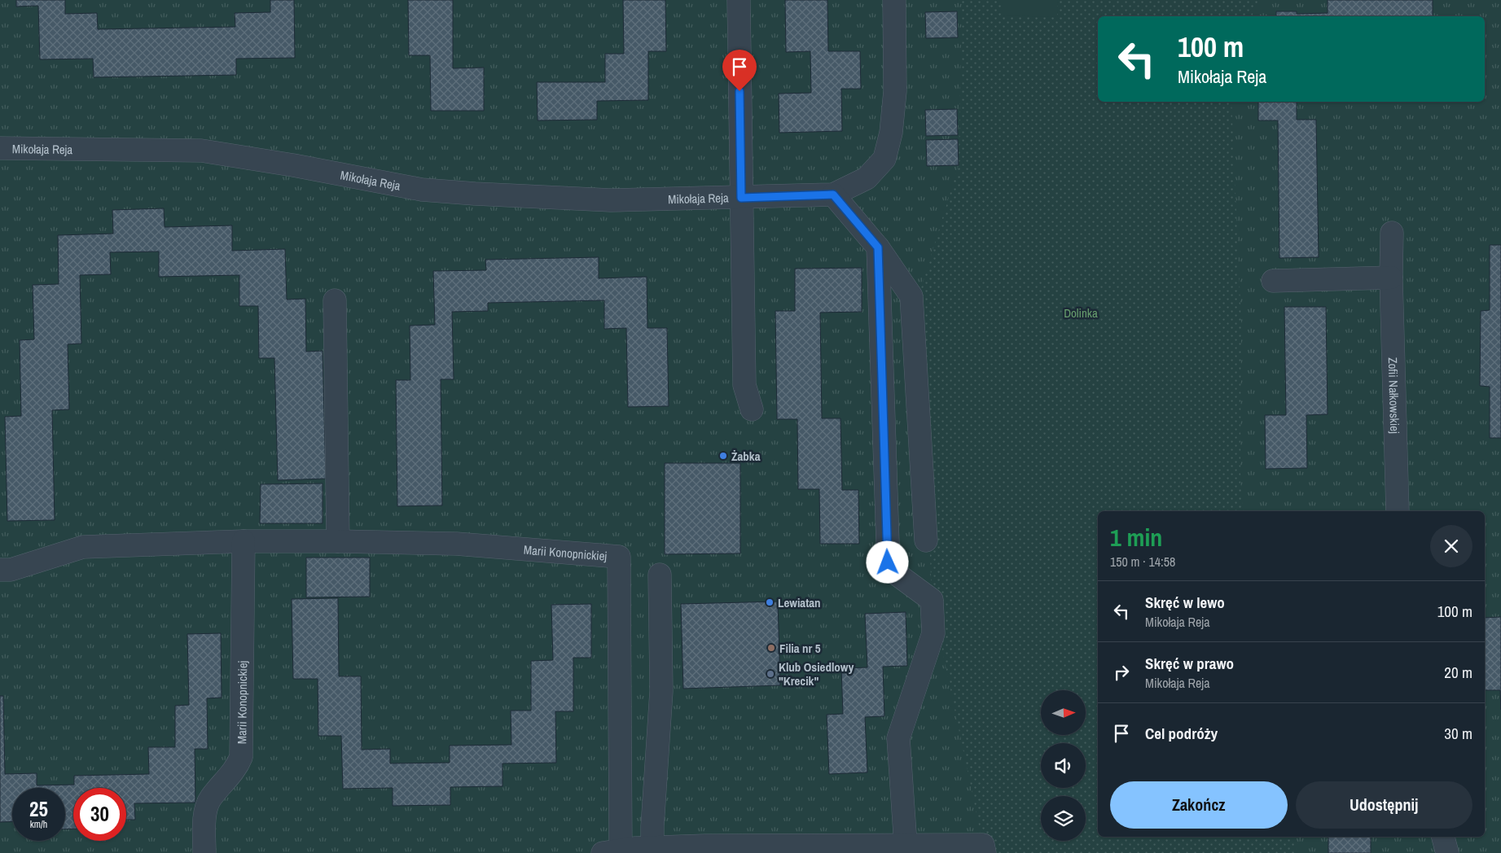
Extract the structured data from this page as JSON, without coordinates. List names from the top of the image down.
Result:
{
  "streets": {
    "street": ["Mikołaja Reja", "Zofii Nałkowskiej", "Marii Konopnickiej"]
  },
  "parks": ["Dolinka"],
  "places": [
    "Żabka",
    "Lewiatan",
    "Filia nr 5",
    "Klub Osiedlowy \"Krecik\""
  ],
  "north": "right",
  "page": {
    "turn": ["100 m", "Mikołaja Reja"],
    "heading": ["1 min", "150 m · 14:58"],
    "list": [
      {
        "name": "Skręć w lewo",
        "note": "Mikołaja Reja",
        "value": "100 m"
      },
      {
        "name": "Skręć w prawo",
        "note": "Mikołaja Reja",
        "value": "20 m"
      },
      {
        "name": "Cel podróży",
        "value": "30 m"
      }
    ],
    "buttons": ["Zakończ", "Udostępnij"],
    "speed": "25 km/h",
    "limit": "30"
  }
}
